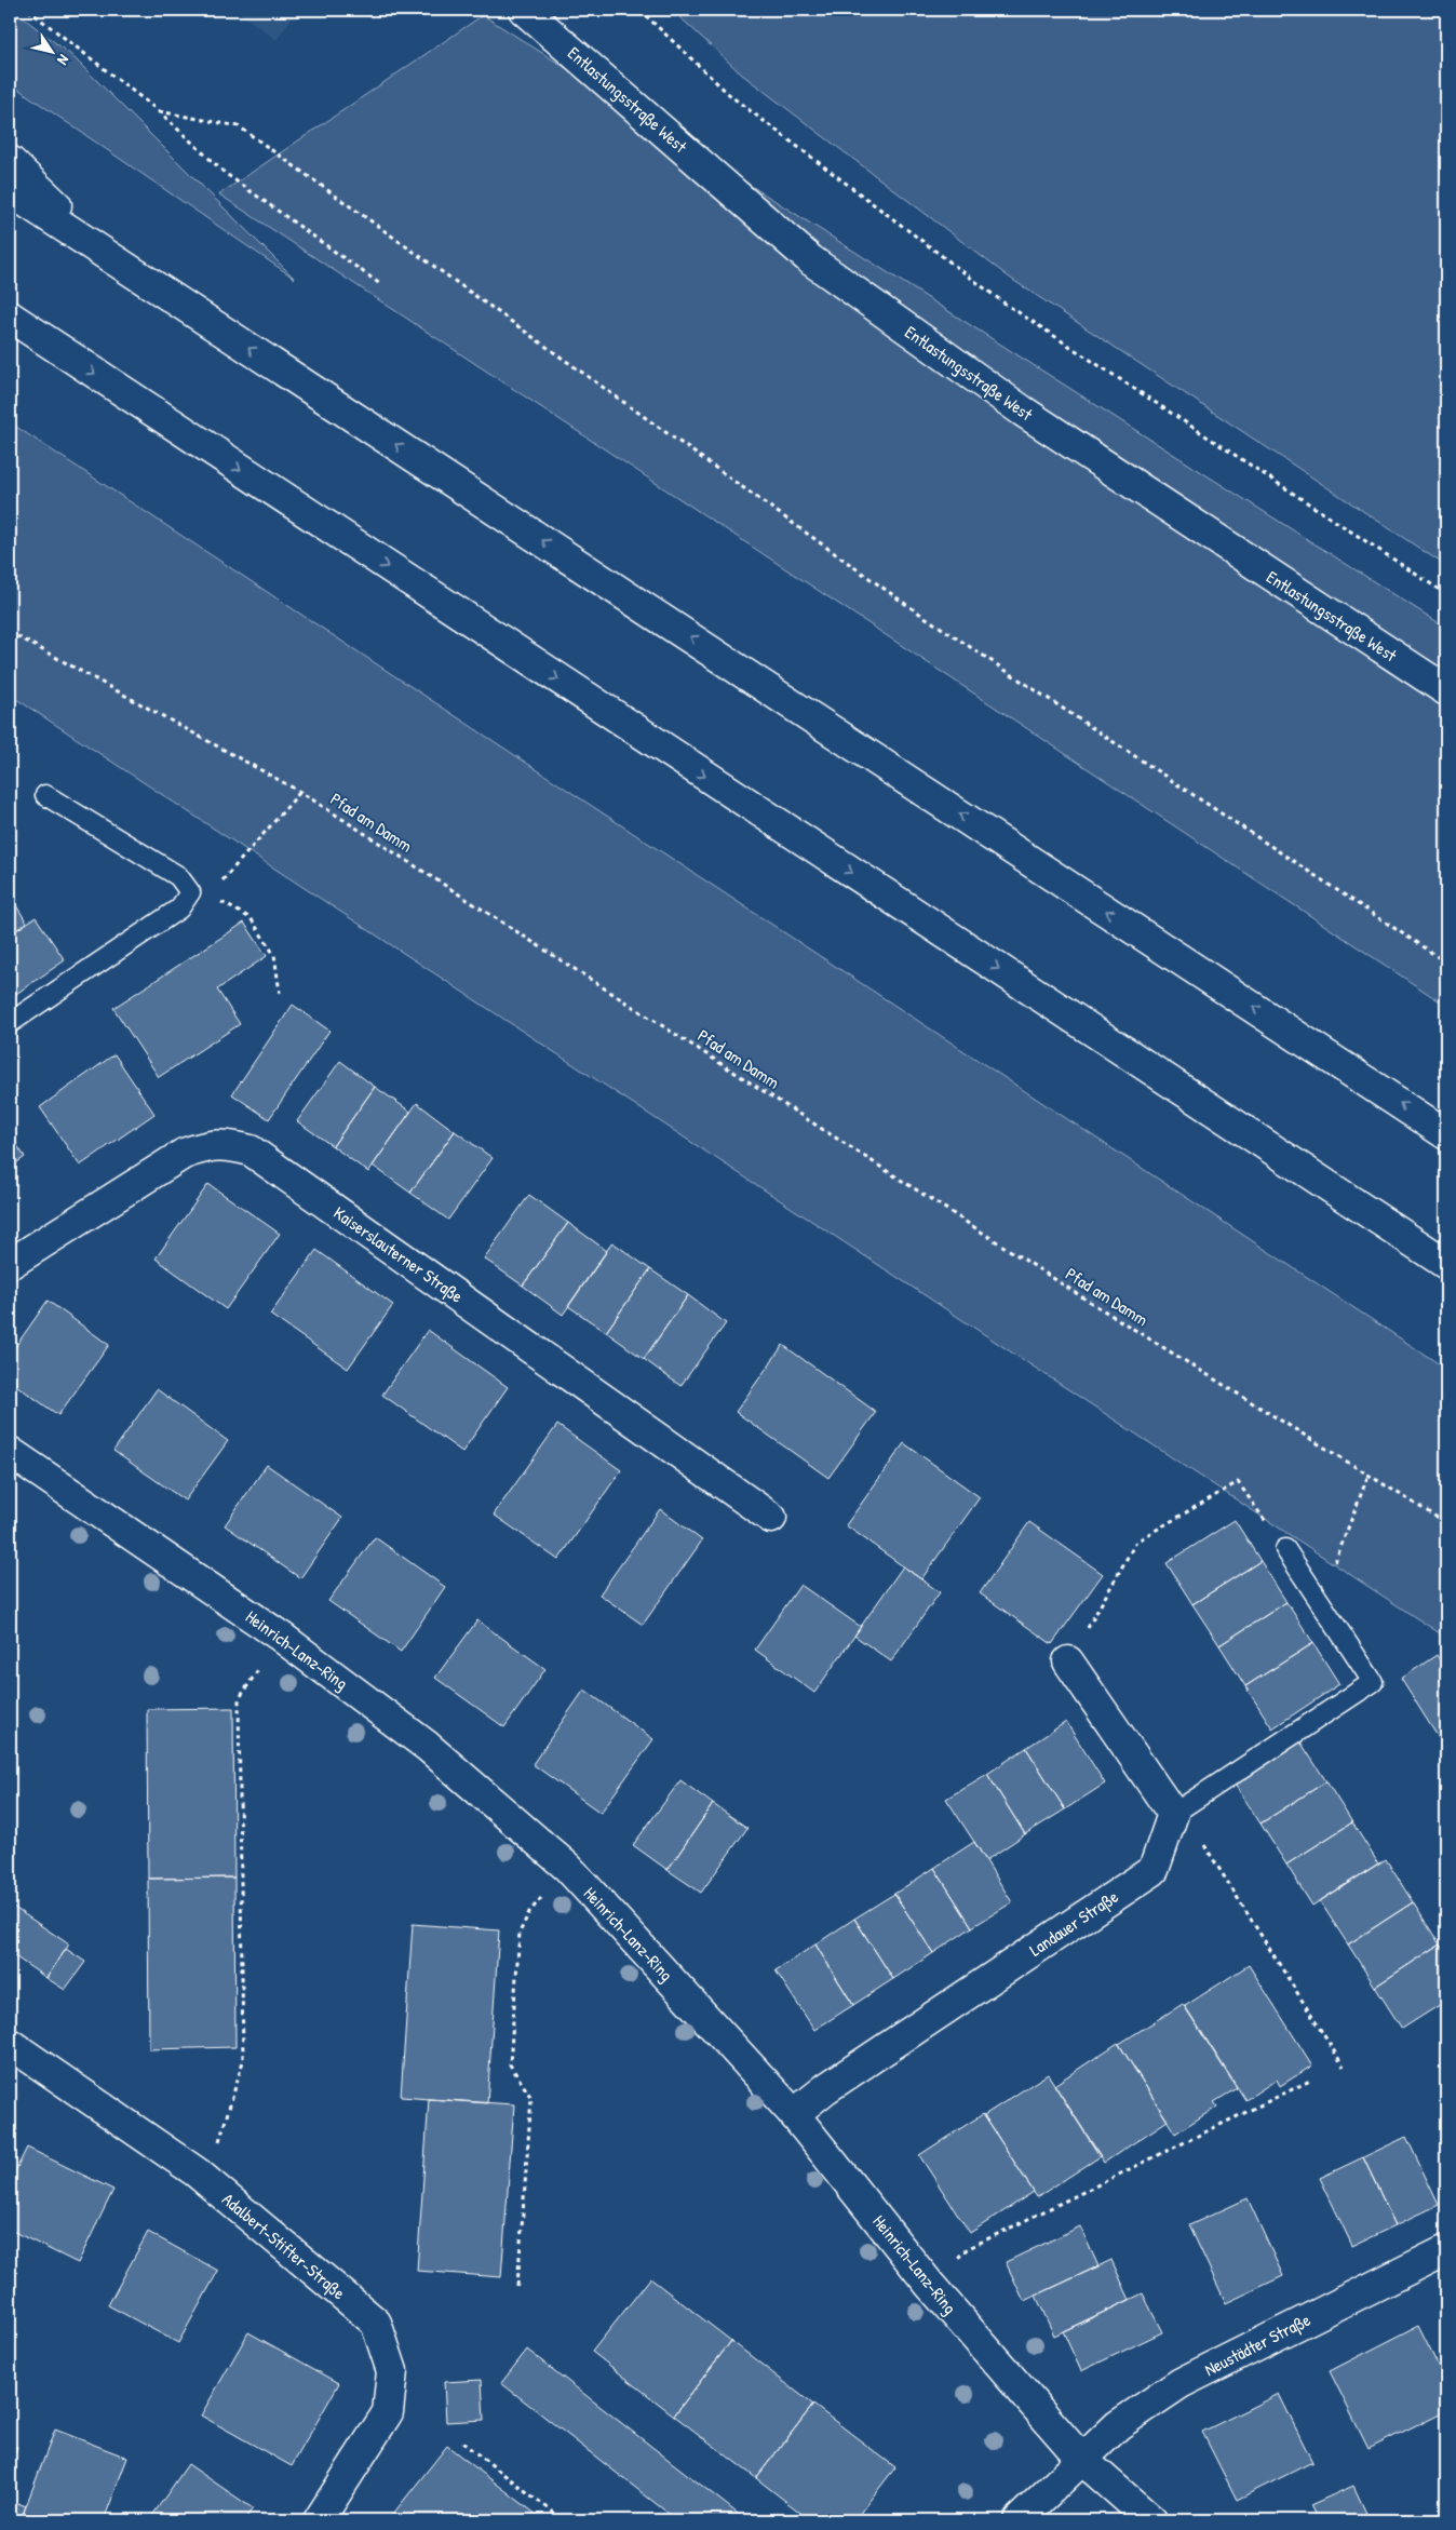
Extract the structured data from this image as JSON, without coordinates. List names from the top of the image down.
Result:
{
  "streets": {
    "main road": [
      "Entlastungsstraße West",
      "Kaiserslauterner Straße",
      "Heinrich-Lanz-Ring",
      "Landauer Straße",
      "Adalbert-Stifter-Straße",
      "Neustädter Straße"
    ],
    "path": ["Pfad am Damm"]
  },
  "crossings": [
    ["Heinrich-Lanz-Ring", "Landauer Straße"],
    ["Heinrich-Lanz-Ring", "Neustädter Straße"]
  ],
  "north": "bottom right"
}
